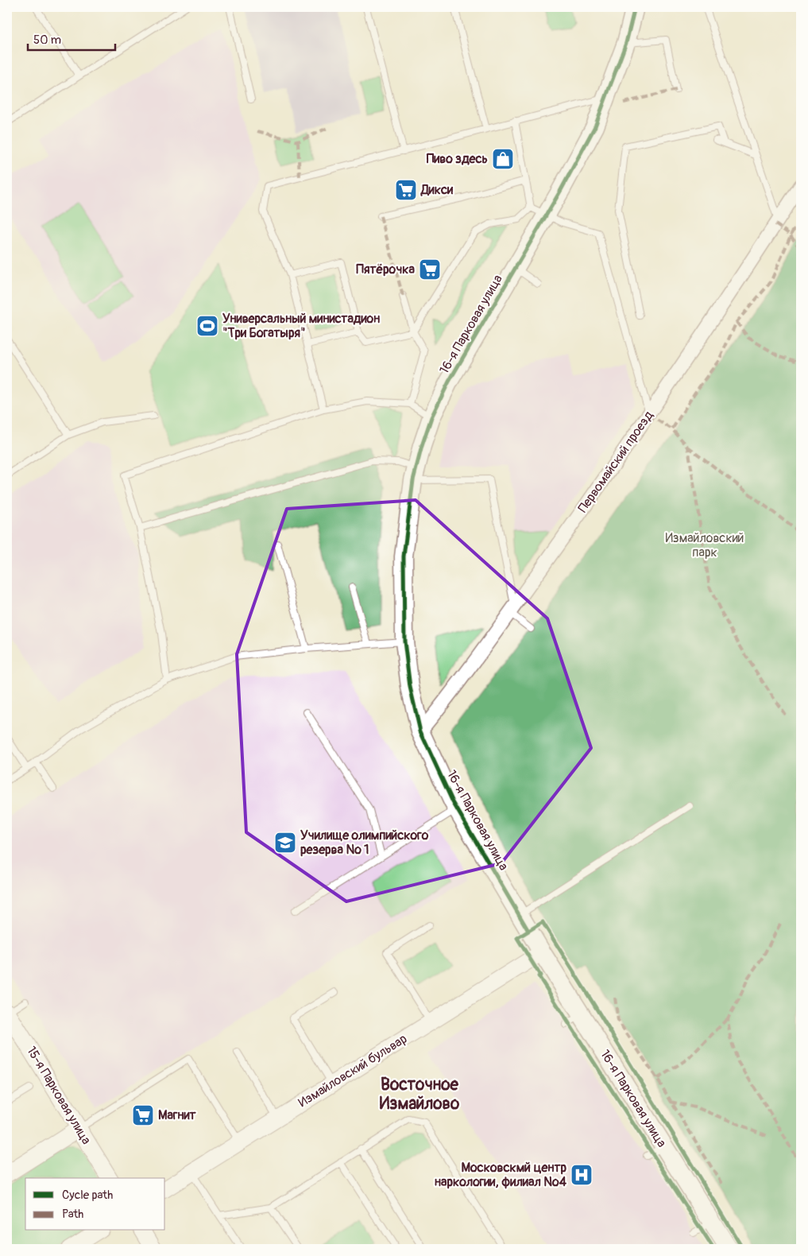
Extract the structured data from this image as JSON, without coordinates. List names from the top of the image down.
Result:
{
  "streets": {
    "main road": ["16-я Парковая улица"],
    "street": ["Первомайский проезд", "Измайловский бульвар", "15-я Парковая улица"]
  },
  "crossings": [
    ["16-я Парковая улица", "Первомайский проезд"],
    ["16-я Парковая улица", "Измайловский бульвар"]
  ],
  "districts": ["Восточное Измайлово"],
  "parks": ["Измайловский парк"],
  "places": {
    "shop": ["Пиво здесь"],
    "supermarket": ["Дикси", "Пятёрочка", "Магнит"],
    "sports": ["Универсальный министадион \"Три Богатыря\""],
    "school or university": ["Училище олимпийского резерва № 1"],
    "hospital": ["Московскмй центр наркологии, филиал №4"]
  },
  "legend": ["Cycle path", "Path"],
  "scale_bar": "50 m"
}
